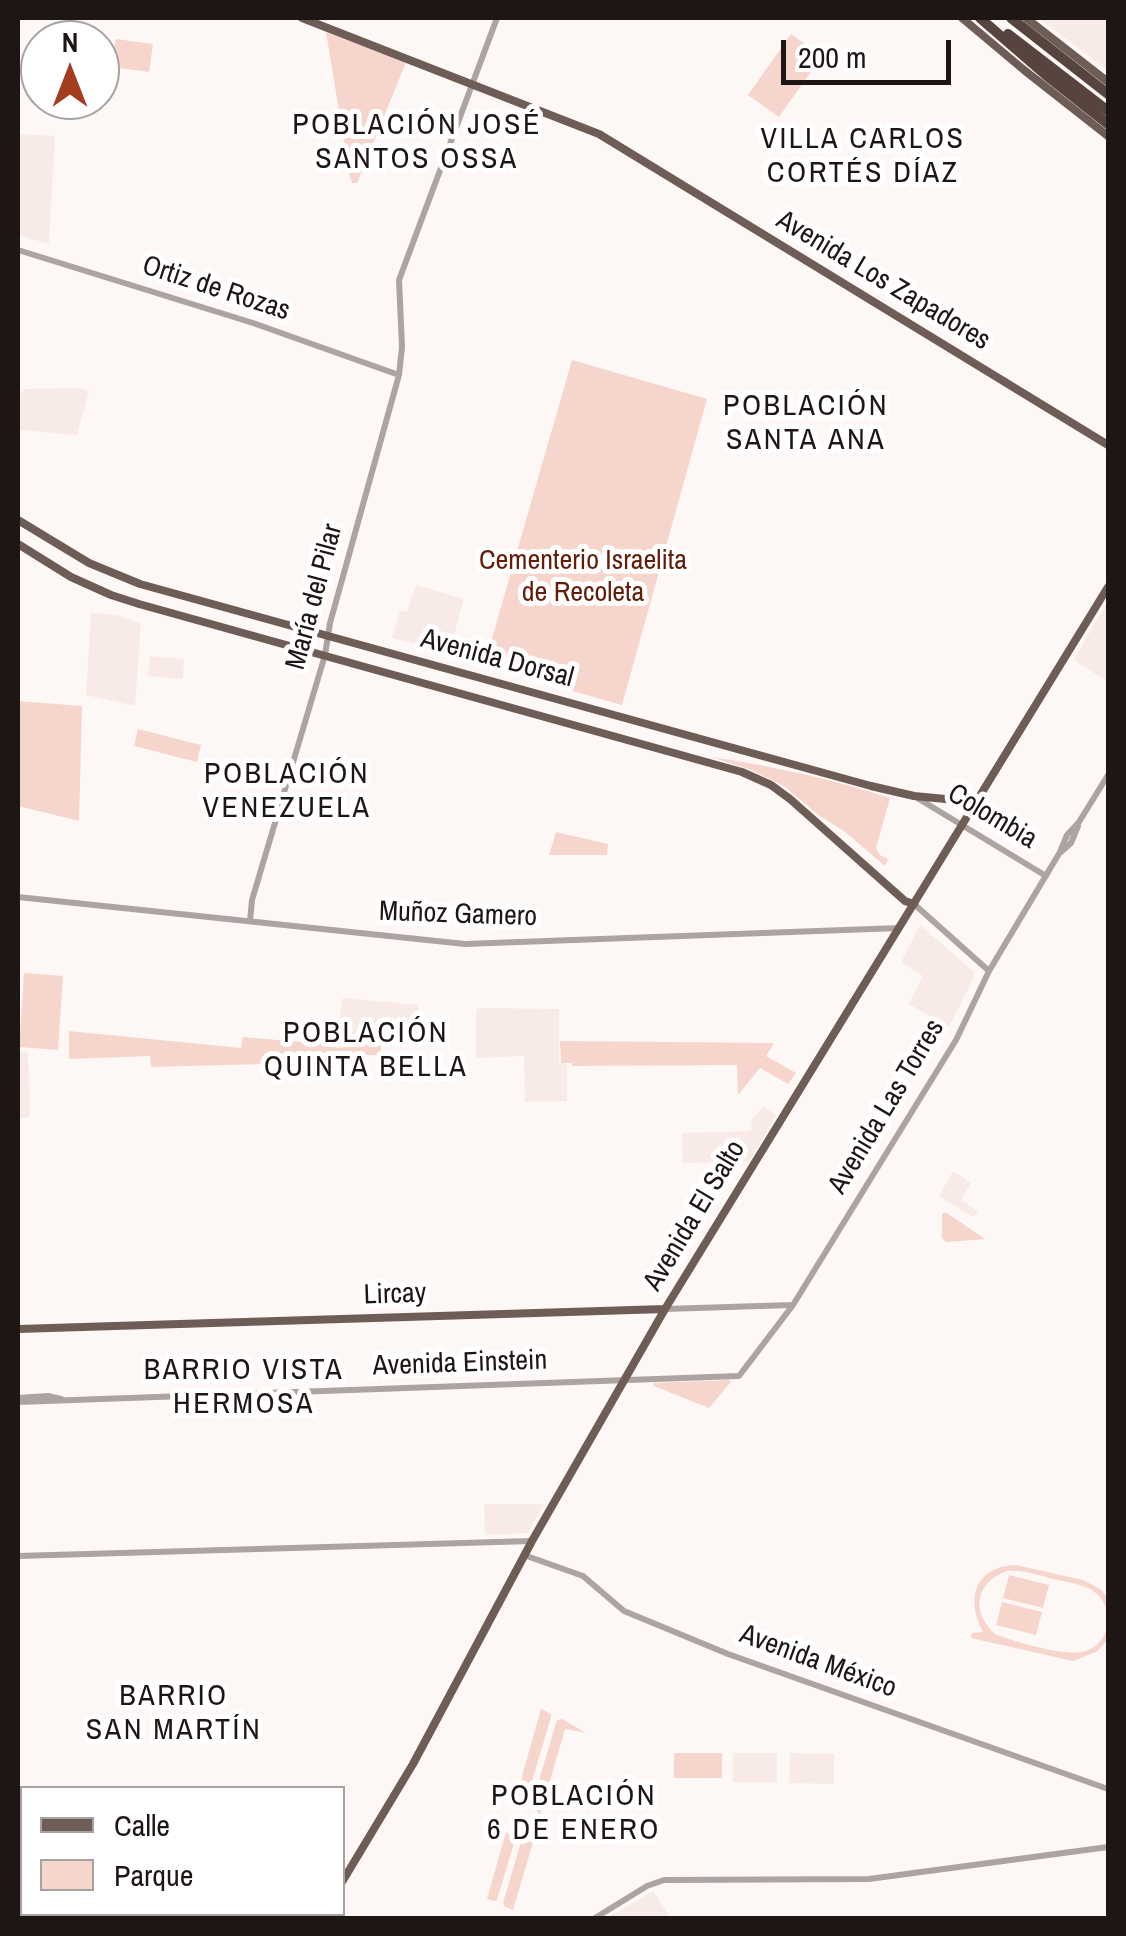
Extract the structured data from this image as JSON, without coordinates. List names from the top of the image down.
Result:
{
  "streets": {
    "main road": [
      "Avenida Los Zapadores",
      "Avenida Dorsal",
      "Avenida El Salto",
      "Lircay"
    ],
    "street": [
      "Ortiz de Rozas",
      "María del Pilar",
      "Colombia",
      "Muñoz Gamero",
      "Avenida Las Torres",
      "Avenida Einstein",
      "Avenida México"
    ]
  },
  "crossings": [
    ["Avenida Los Zapadores", "María del Pilar"],
    ["Ortiz de Rozas", "María del Pilar"],
    ["María del Pilar", "Avenida Dorsal"],
    ["María del Pilar", "Muñoz Gamero"],
    ["Avenida Dorsal", "Colombia"],
    ["Avenida Dorsal", "Avenida El Salto"],
    ["Colombia", "Avenida Las Torres"],
    ["Colombia", "Avenida El Salto"],
    ["Muñoz Gamero", "Avenida El Salto"],
    ["Avenida Las Torres", "Lircay"],
    ["Avenida Las Torres", "Avenida Einstein"],
    ["Avenida El Salto", "Lircay"],
    ["Avenida El Salto", "Avenida Einstein"],
    ["Avenida El Salto", "Avenida México"]
  ],
  "districts": [
    "POBLACIÓN JOSÉ SANTOS OSSA",
    "VILLA CARLOS CORTÉS DÍAZ",
    "POBLACIÓN SANTA ANA",
    "POBLACIÓN VENEZUELA",
    "POBLACIÓN QUINTA BELLA",
    "BARRIO VISTA HERMOSA",
    "BARRIO SAN MARTÍN",
    "POBLACIÓN 6 DE ENERO"
  ],
  "parks": ["Cementerio Israelita de Recoleta"],
  "legend": ["Calle", "Parque"],
  "scale_bar": "200 m",
  "north": "top"
}
